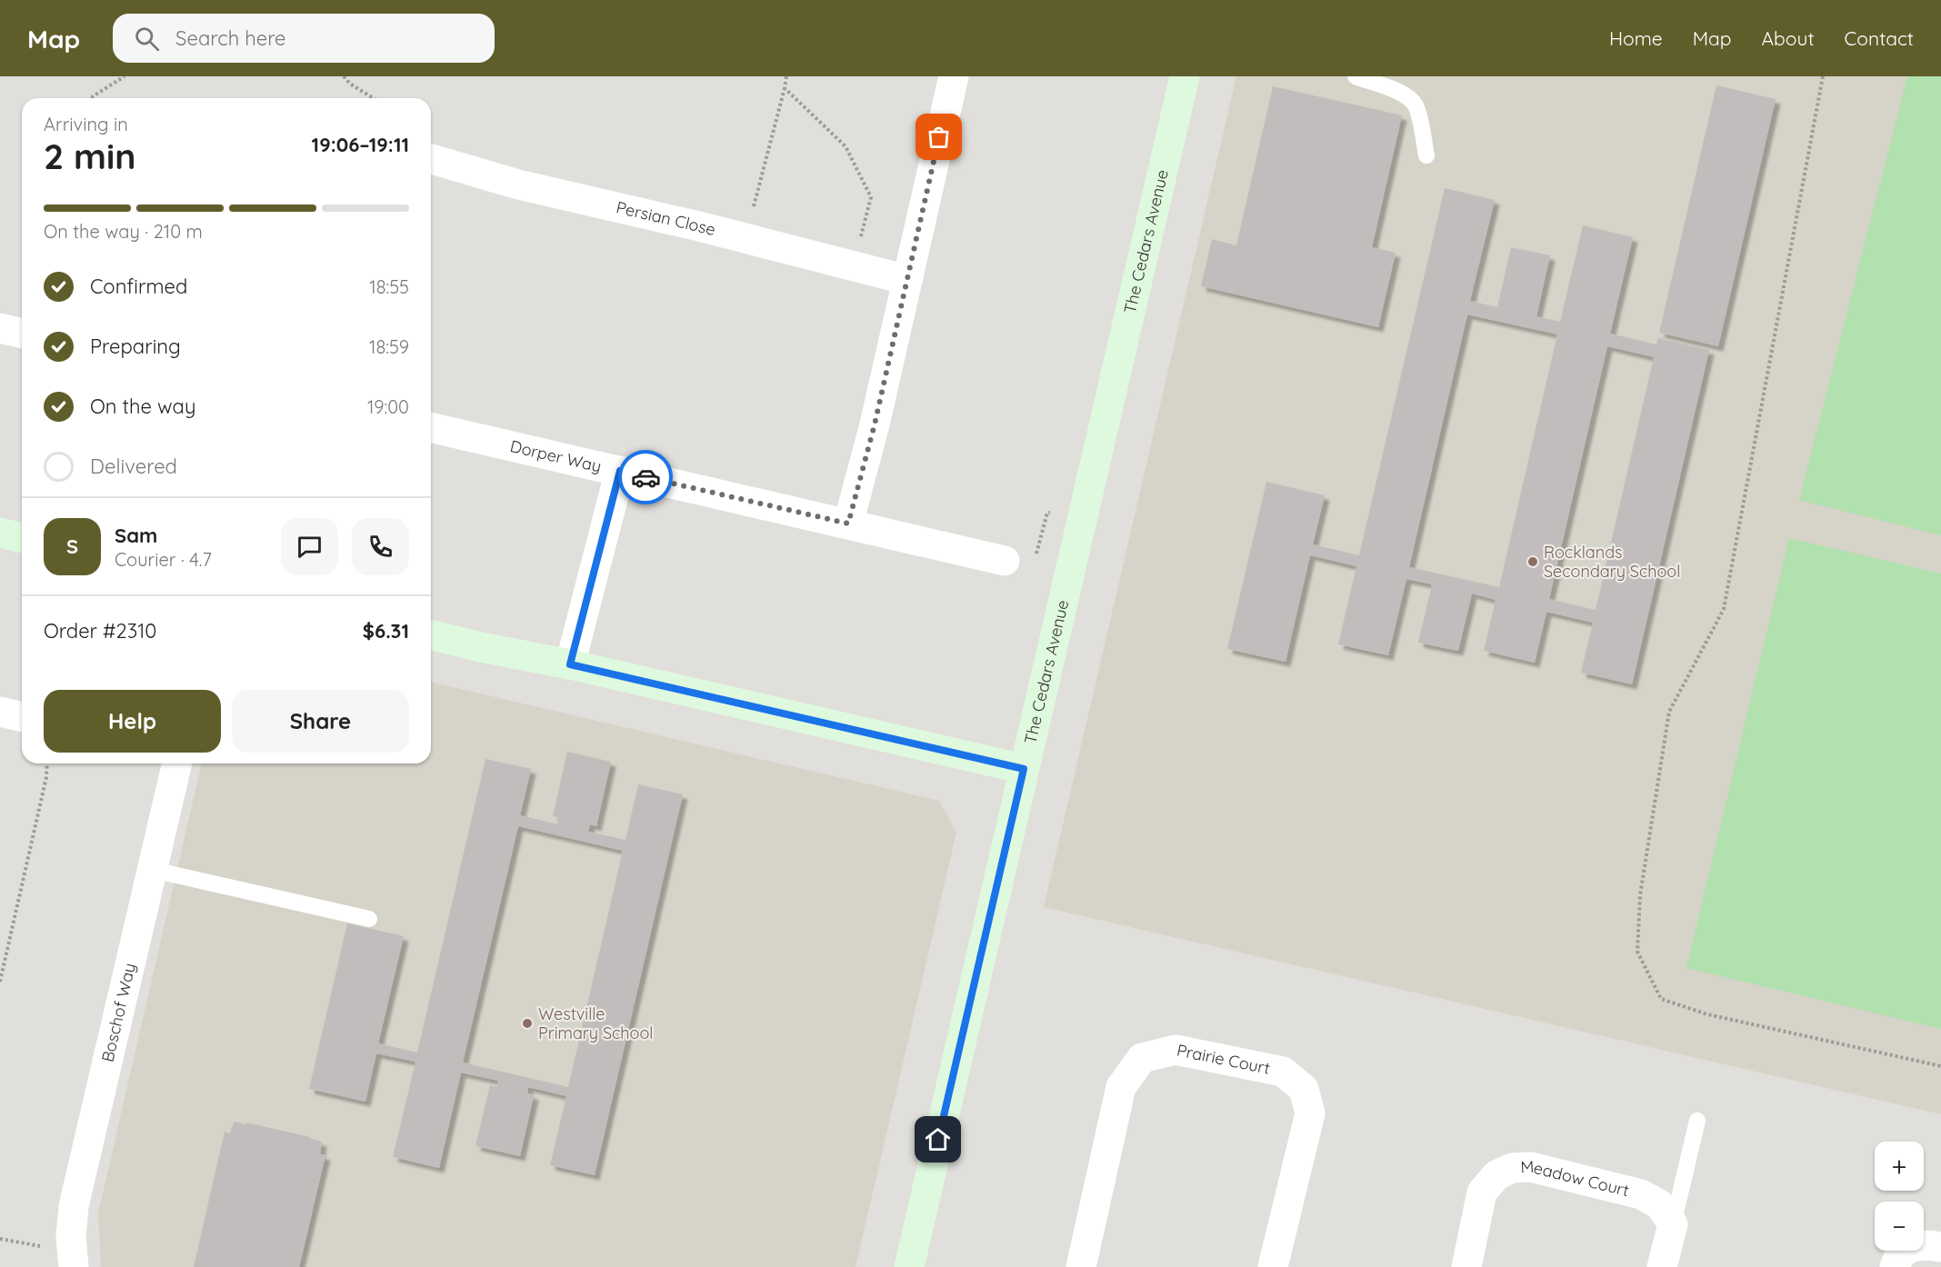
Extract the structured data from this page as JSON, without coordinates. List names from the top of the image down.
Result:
{
  "streets": {
    "street": [
      "Persian Close",
      "The Cedars Avenue",
      "Dorper Way",
      "Boschof Way",
      "Prairie Court",
      "Meadow Court"
    ]
  },
  "places": ["Rocklands Secondary School", "Westville Primary School"],
  "page": {
    "header": "Map",
    "search": "Search here",
    "nav": [
      "Home",
      "Map",
      "About",
      "Contact"
    ],
    "heading": ["2 min", "Arriving in", "19:06–19:11"],
    "panel": [
      "Sam",
      "Courier · 4.7",
      "Order #2310",
      "$6.31"
    ],
    "bar": "On the way · 210 m",
    "list": [
      ["Confirmed", "18:55"],
      ["Preparing", "18:59"],
      ["On the way", "19:00"],
      "Delivered"
    ],
    "round": "S",
    "buttons": ["Help", "Share"],
    "map_buttons": ["+", "−"]
  }
}
